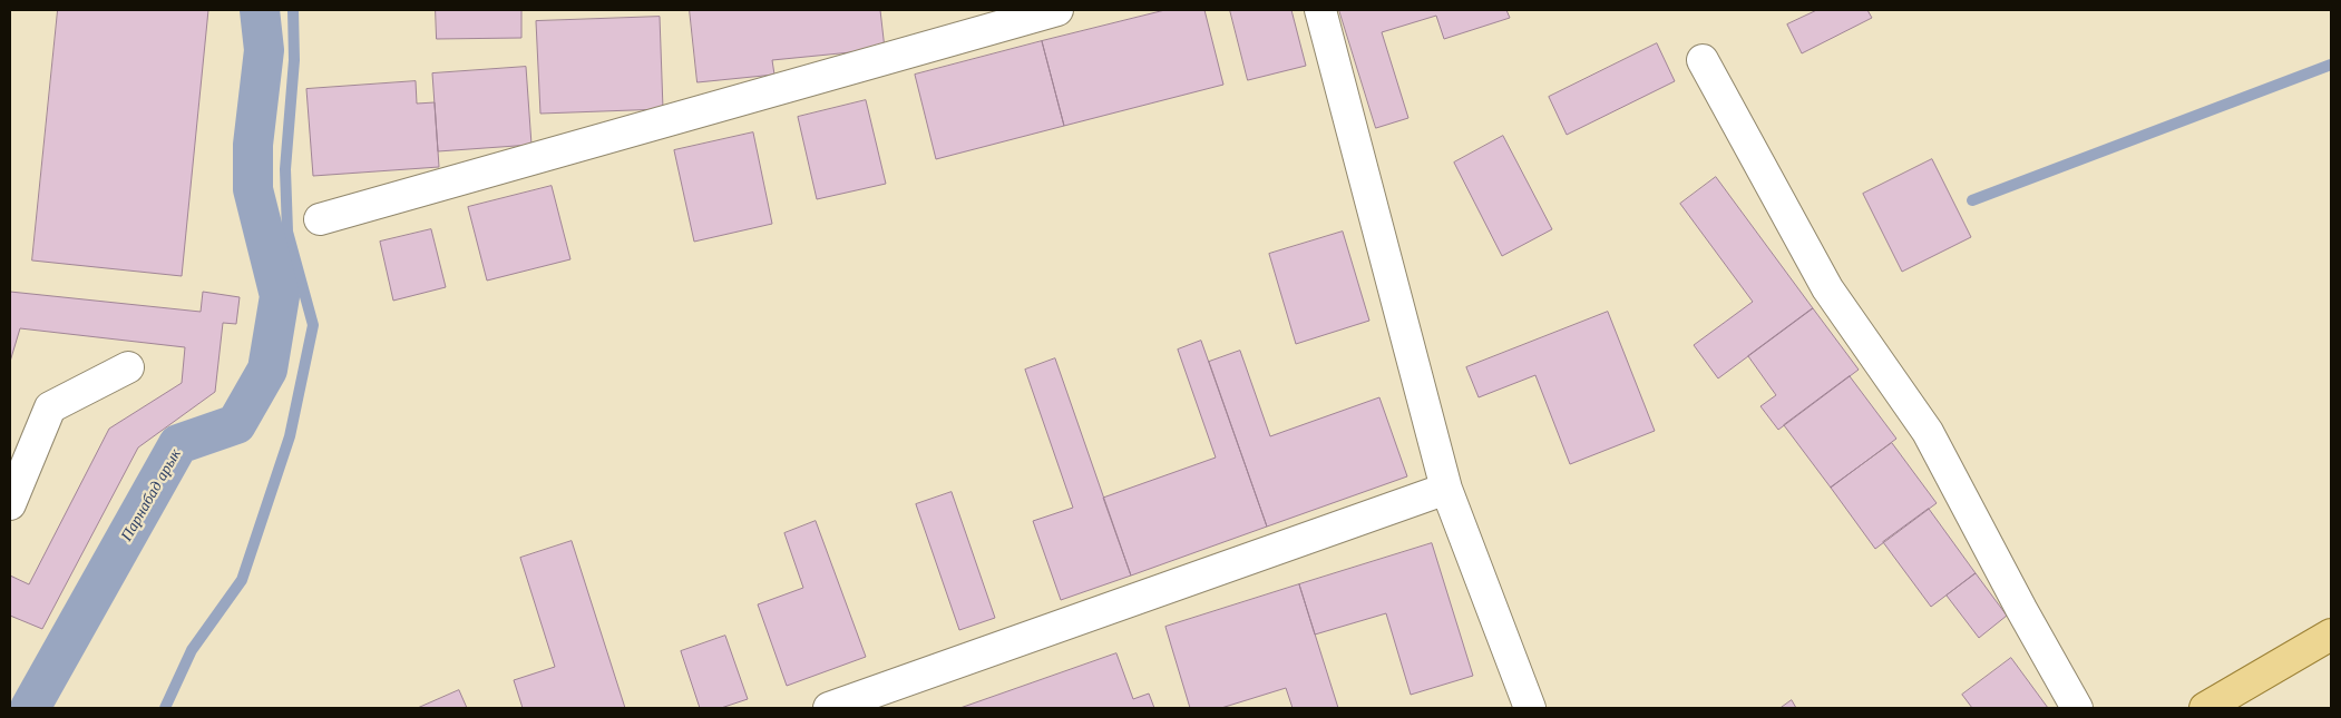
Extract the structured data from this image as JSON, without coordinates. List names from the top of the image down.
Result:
{
  "water": ["Парнабад арык"]
}
